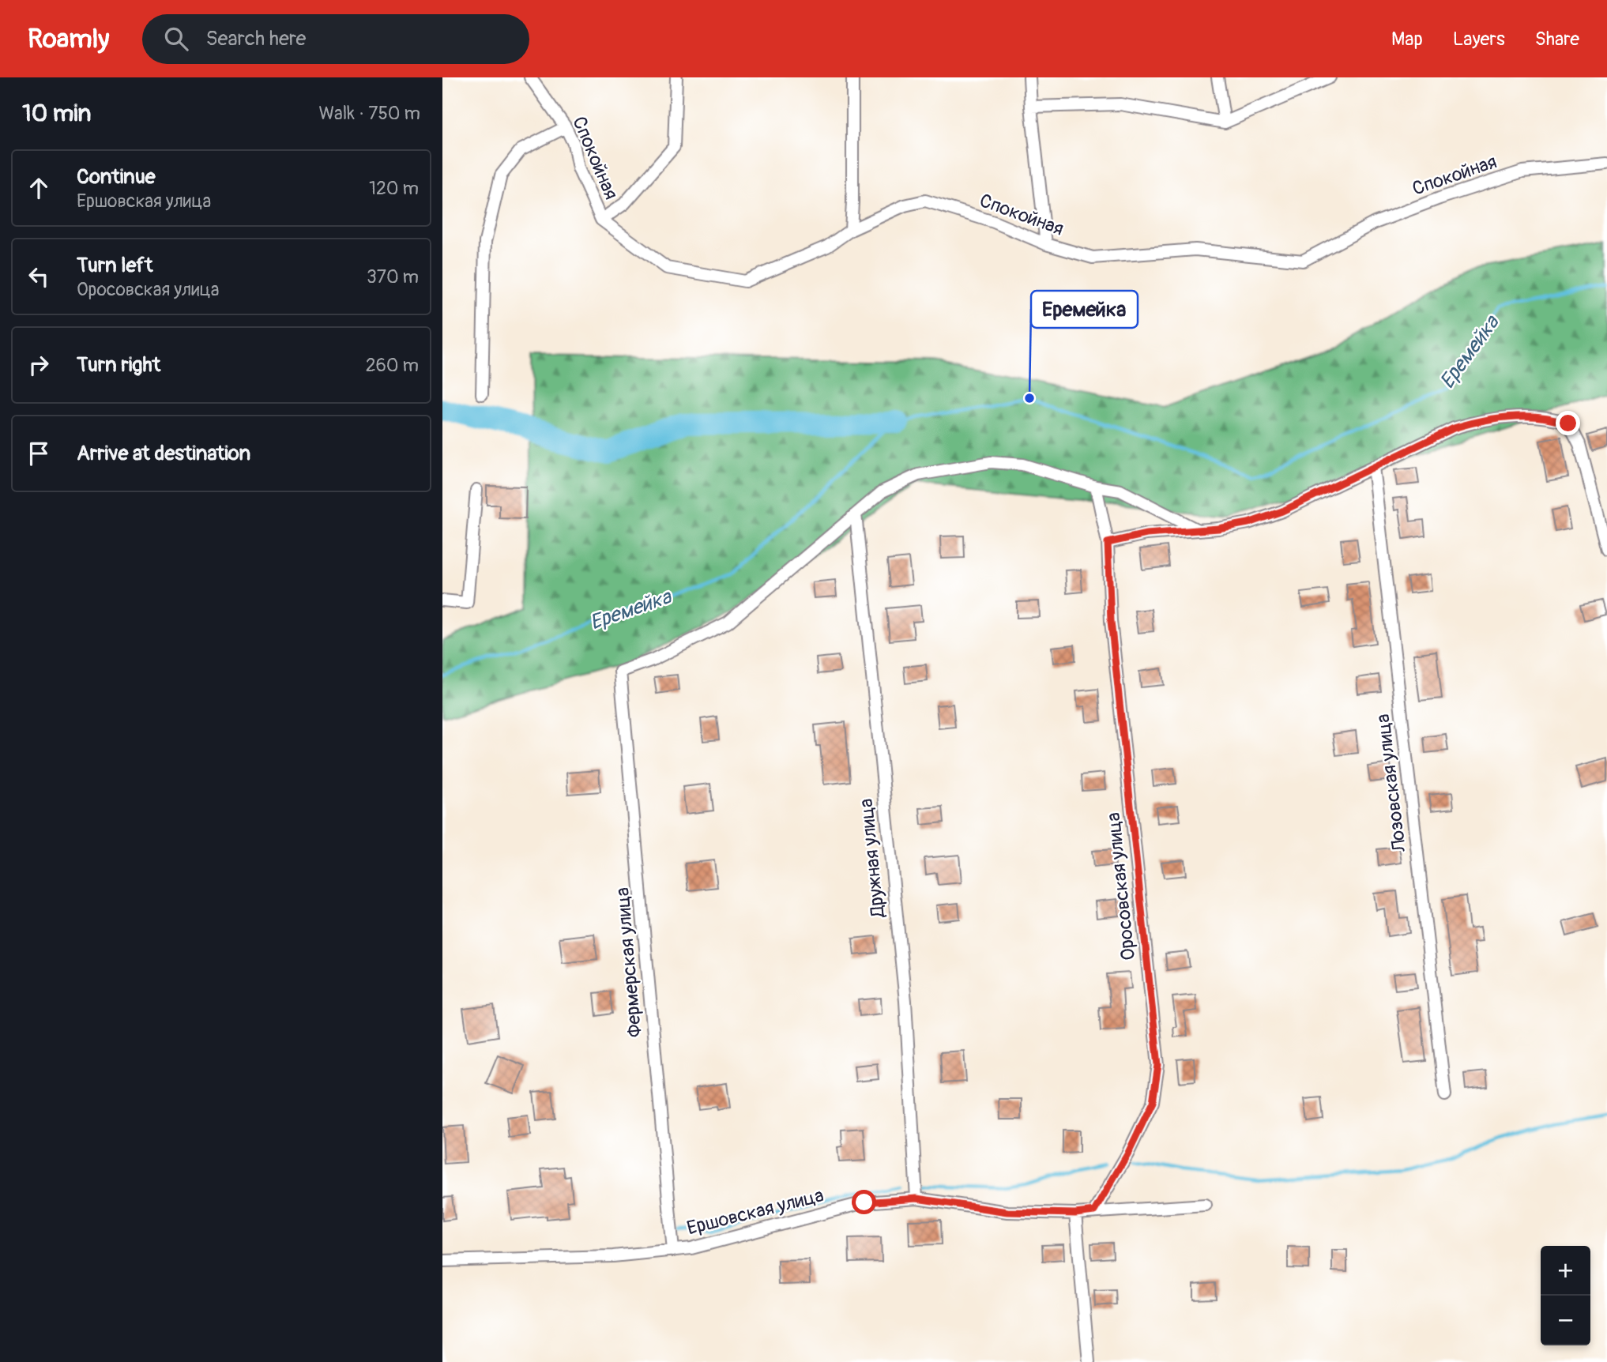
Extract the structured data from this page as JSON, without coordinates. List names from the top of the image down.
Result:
{
  "streets": {
    "street": [
      "Спокойная",
      "Лозовская улица",
      "Дружная улица",
      "Оросовская улица",
      "Фермерская улица",
      "Ершовская улица"
    ]
  },
  "crossings": [
    ["Дружная улица", "Фермерская улица"],
    ["Дружная улица", "Ершовская улица"],
    ["Оросовская улица", "Ершовская улица"],
    ["Фермерская улица", "Ершовская улица"]
  ],
  "water": ["Еремейка"],
  "places": ["Еремейка"],
  "page": {
    "header": "Roamly",
    "search": "Search here",
    "nav": ["Map", "Layers", "Share"],
    "heading": ["10 min", "Walk · 750 m"],
    "list": [
      ["Continue", "Ершовская улица", "120 m"],
      ["Turn left", "Оросовская улица", "370 m"],
      ["Turn right", "260 m"],
      "Arrive at destination"
    ],
    "map_buttons": ["+", "−"]
  }
}
